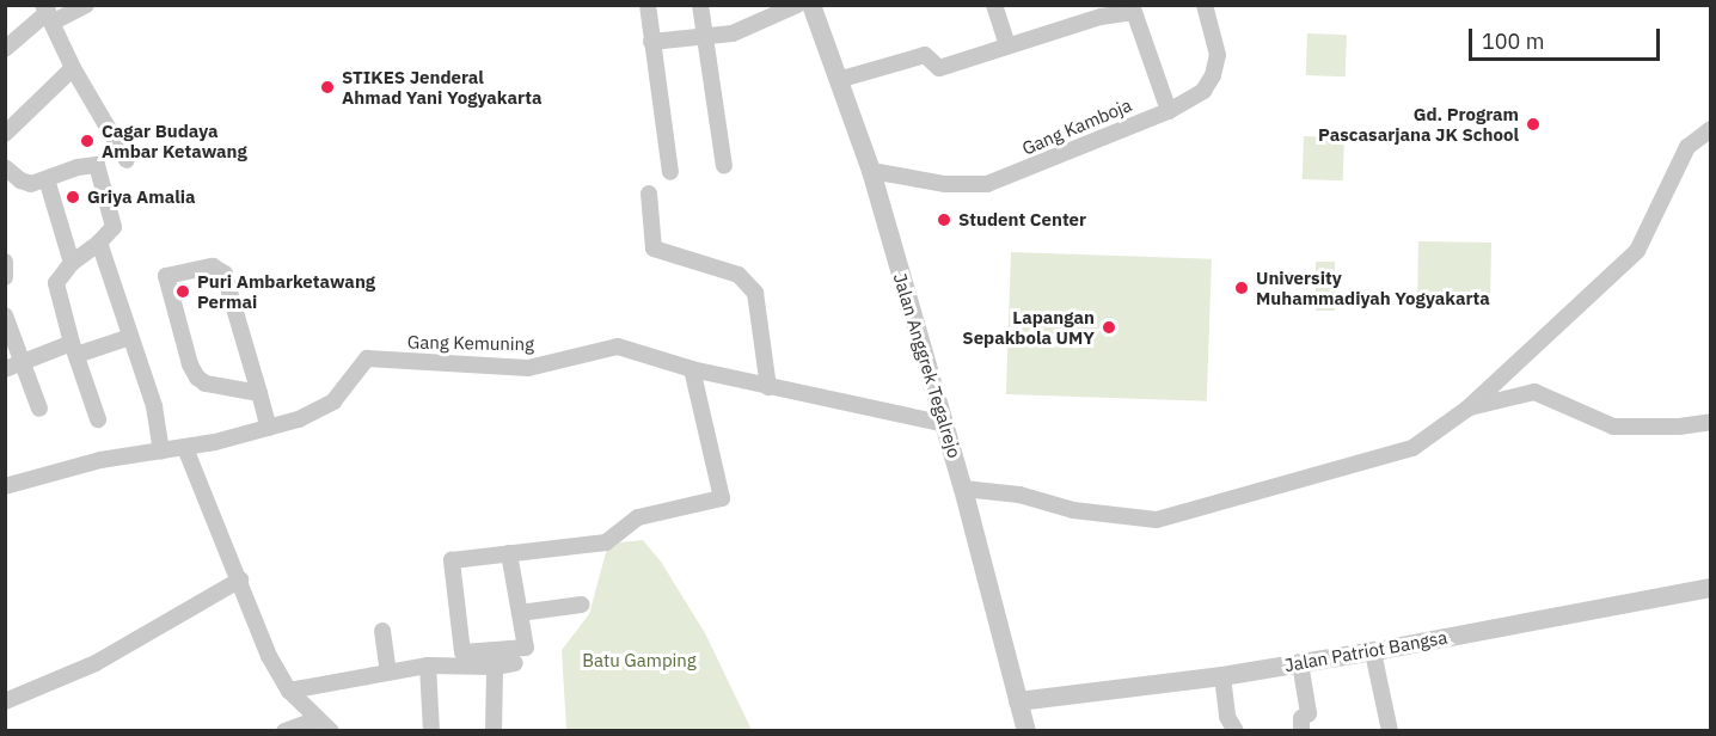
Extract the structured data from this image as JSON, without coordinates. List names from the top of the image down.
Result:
{
  "streets": {
    "street": [
      "Gang Kamboja",
      "Gang Kemuning",
      "Jalan Anggrek Tegalrejo",
      "Jalan Patriot Bangsa"
    ]
  },
  "crossings": [
    ["Gang Kamboja", "Jalan Anggrek Tegalrejo"],
    ["Gang Kemuning", "Jalan Anggrek Tegalrejo"],
    ["Jalan Anggrek Tegalrejo", "Jalan Patriot Bangsa"]
  ],
  "parks": ["Batu Gamping"],
  "places": [
    "STIKES Jenderal Ahmad Yani Yogyakarta",
    "Gd. Program Pascasarjana JK School",
    "Cagar Budaya Ambar Ketawang",
    "Griya Amalia",
    "Student Center",
    "University Muhammadiyah Yogyakarta",
    "Puri Ambarketawang Permai",
    "Lapangan Sepakbola UMY"
  ],
  "scale_bar": "100 m"
}
